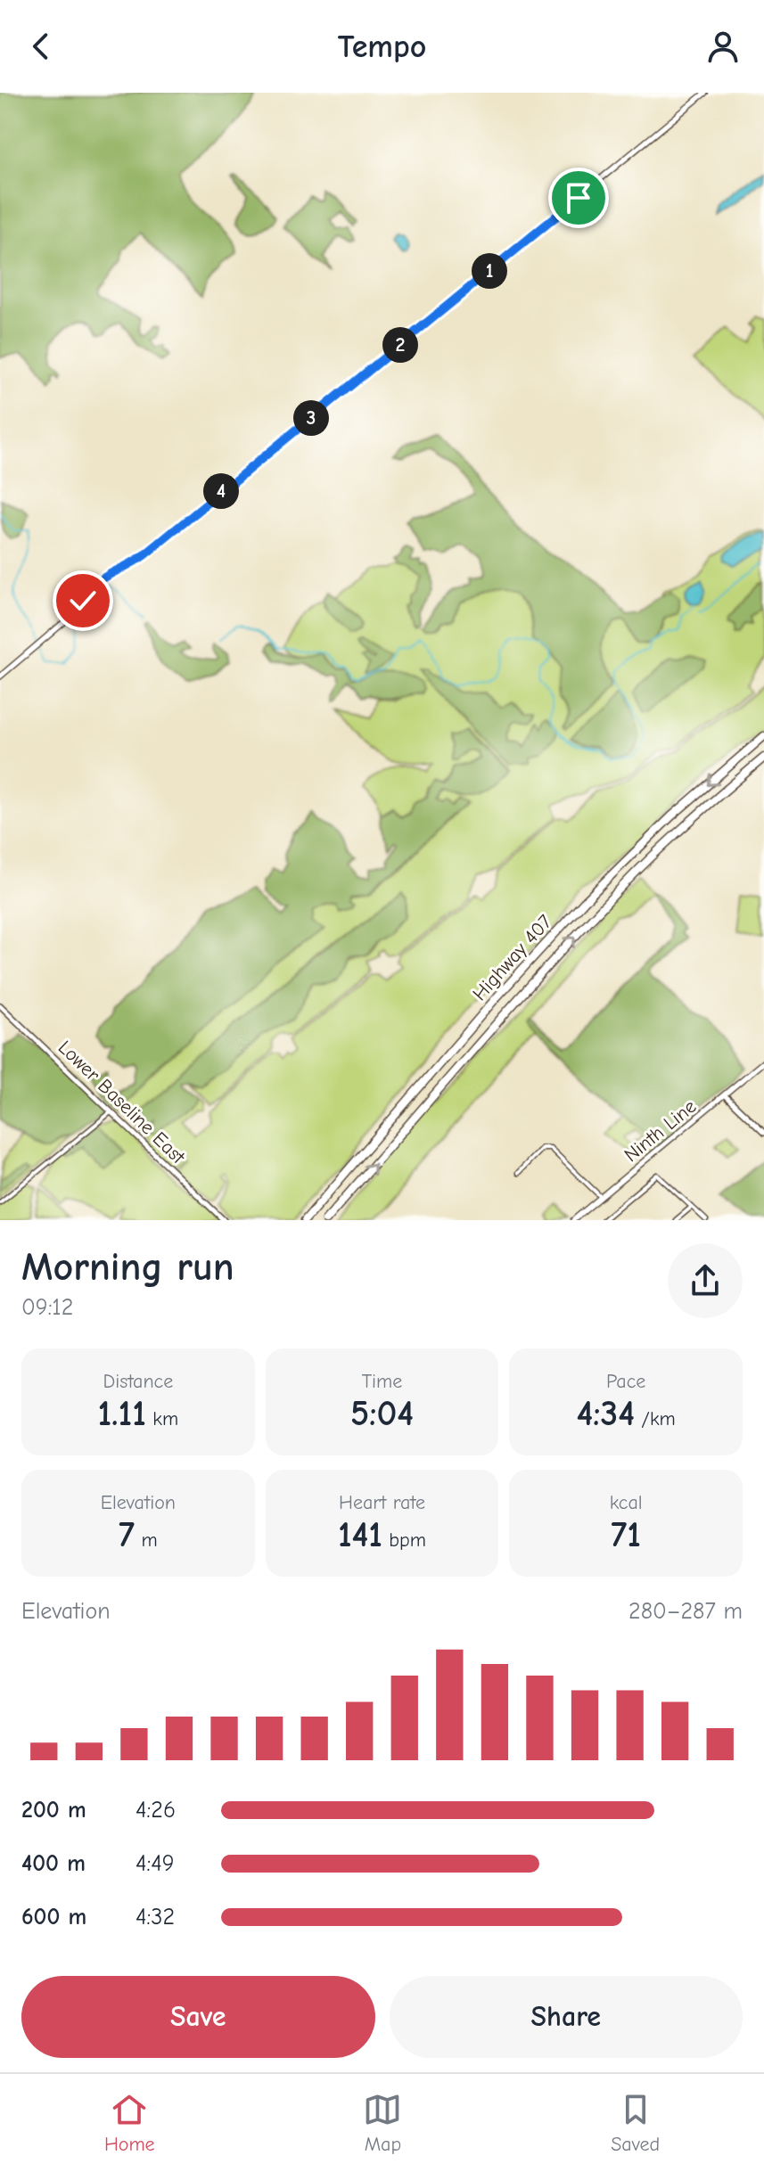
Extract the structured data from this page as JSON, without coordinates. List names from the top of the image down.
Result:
{
  "streets": {
    "highway": ["Highway 407"],
    "street": ["Lower Baseline East", "Ninth Line"]
  },
  "page": {
    "header": "Tempo",
    "pins": [
      "1",
      "2",
      "3",
      "4"
    ],
    "heading": ["Morning run", "09:12"],
    "stats": [
      ["Distance", "1.11 km"],
      ["Time", "5:04"],
      ["Pace", "4:34 /km"],
      ["Elevation", "7 m"],
      ["Heart rate", "141 bpm"],
      ["kcal", "71"]
    ],
    "chart": ["Elevation", "280–287 m"],
    "list": [
      {
        "name": "200 m",
        "note": "4:26"
      },
      {
        "name": "400 m",
        "note": "4:49"
      },
      {
        "name": "600 m",
        "note": "4:32"
      }
    ],
    "buttons": ["Save", "Share"],
    "tabs": ["Home", "Map", "Saved"]
  }
}
